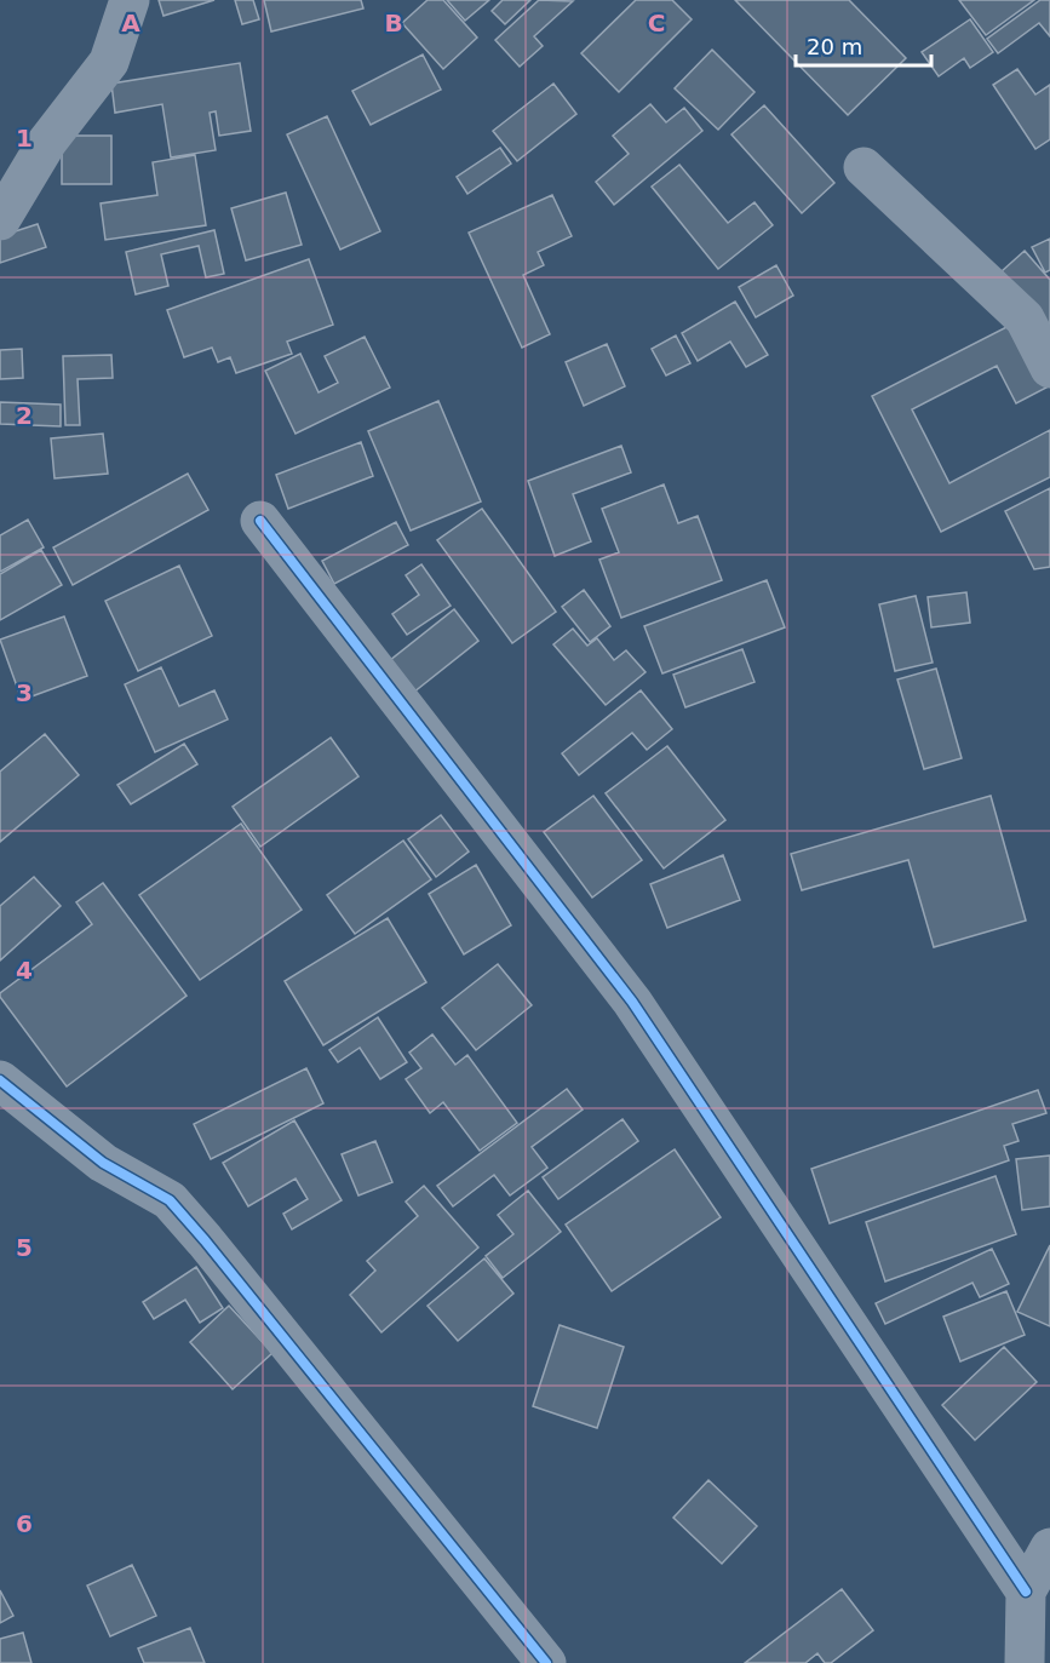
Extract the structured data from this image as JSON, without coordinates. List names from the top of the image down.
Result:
{
  "scale_bar": "20 m",
  "grid": {
    "columns": ["A", "B", "C"],
    "rows": [
      "1",
      "2",
      "3",
      "4",
      "5",
      "6"
    ]
  }
}
